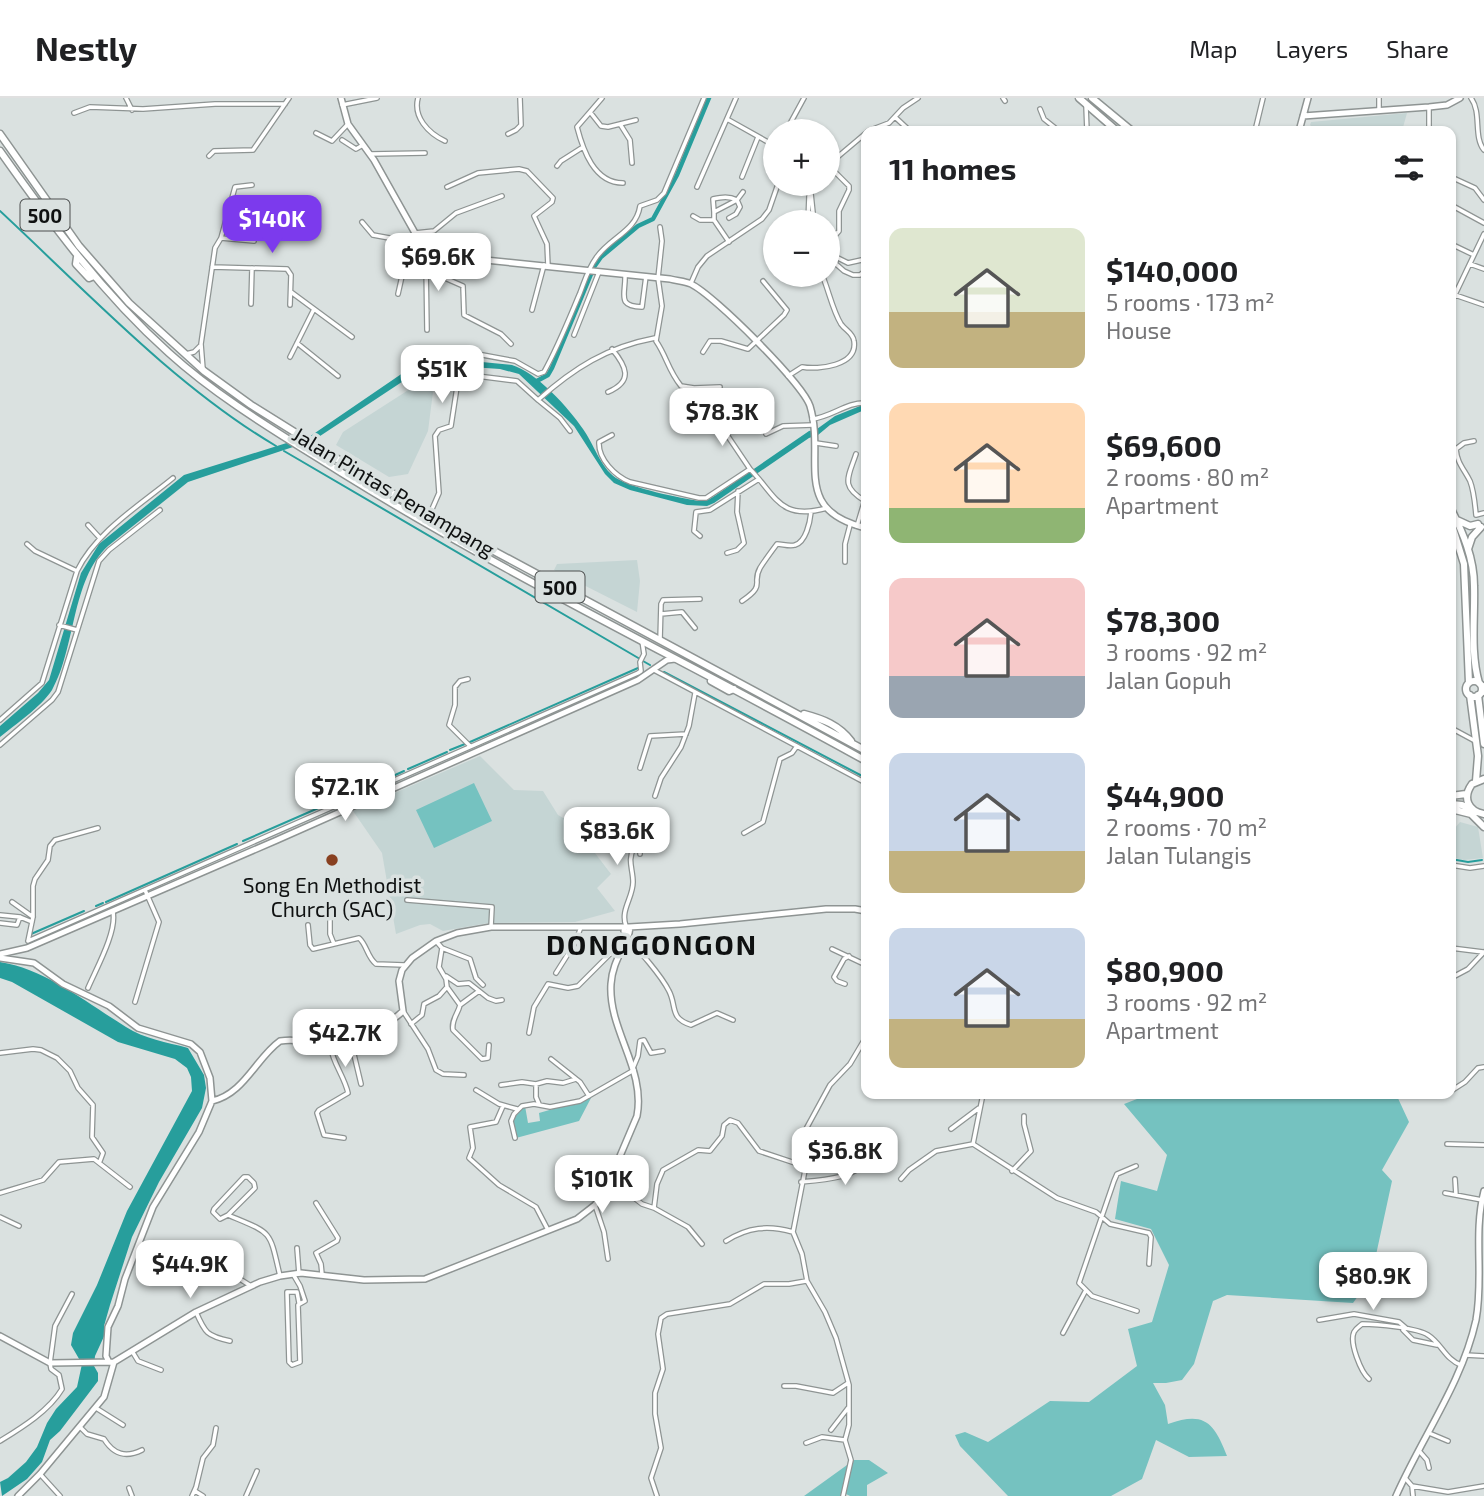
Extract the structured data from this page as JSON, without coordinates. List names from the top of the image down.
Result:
{
  "streets": {
    "main road": ["500", "Jalan Pintas Penampang"]
  },
  "crossings": [
    ["500", "Jalan Pintas Penampang"]
  ],
  "districts": ["DONGGONGON"],
  "places": ["Song En Methodist Church (SAC)"],
  "page": {
    "header": "Nestly",
    "nav": ["Map", "Layers", "Share"],
    "map_buttons": ["+", "−"],
    "heading": "11 homes",
    "price": [
      "$140K",
      "$69.6K",
      "$51K",
      "$78.3K",
      "$72.1K",
      "$83.6K",
      "$42.7K",
      "$36.8K",
      "$101K",
      "$44.9K",
      "$80.9K"
    ],
    "list": [
      {
        "name": "$140,000",
        "note": "5 rooms · 173 m² · House"
      },
      {
        "name": "$69,600",
        "note": "2 rooms · 80 m² · Apartment"
      },
      {
        "name": "$78,300",
        "note": "3 rooms · 92 m² · Jalan Gopuh"
      },
      {
        "name": "$44,900",
        "note": "2 rooms · 70 m² · Jalan Tulangis"
      },
      {
        "name": "$80,900",
        "note": "3 rooms · 92 m² · Apartment"
      }
    ]
  }
}
